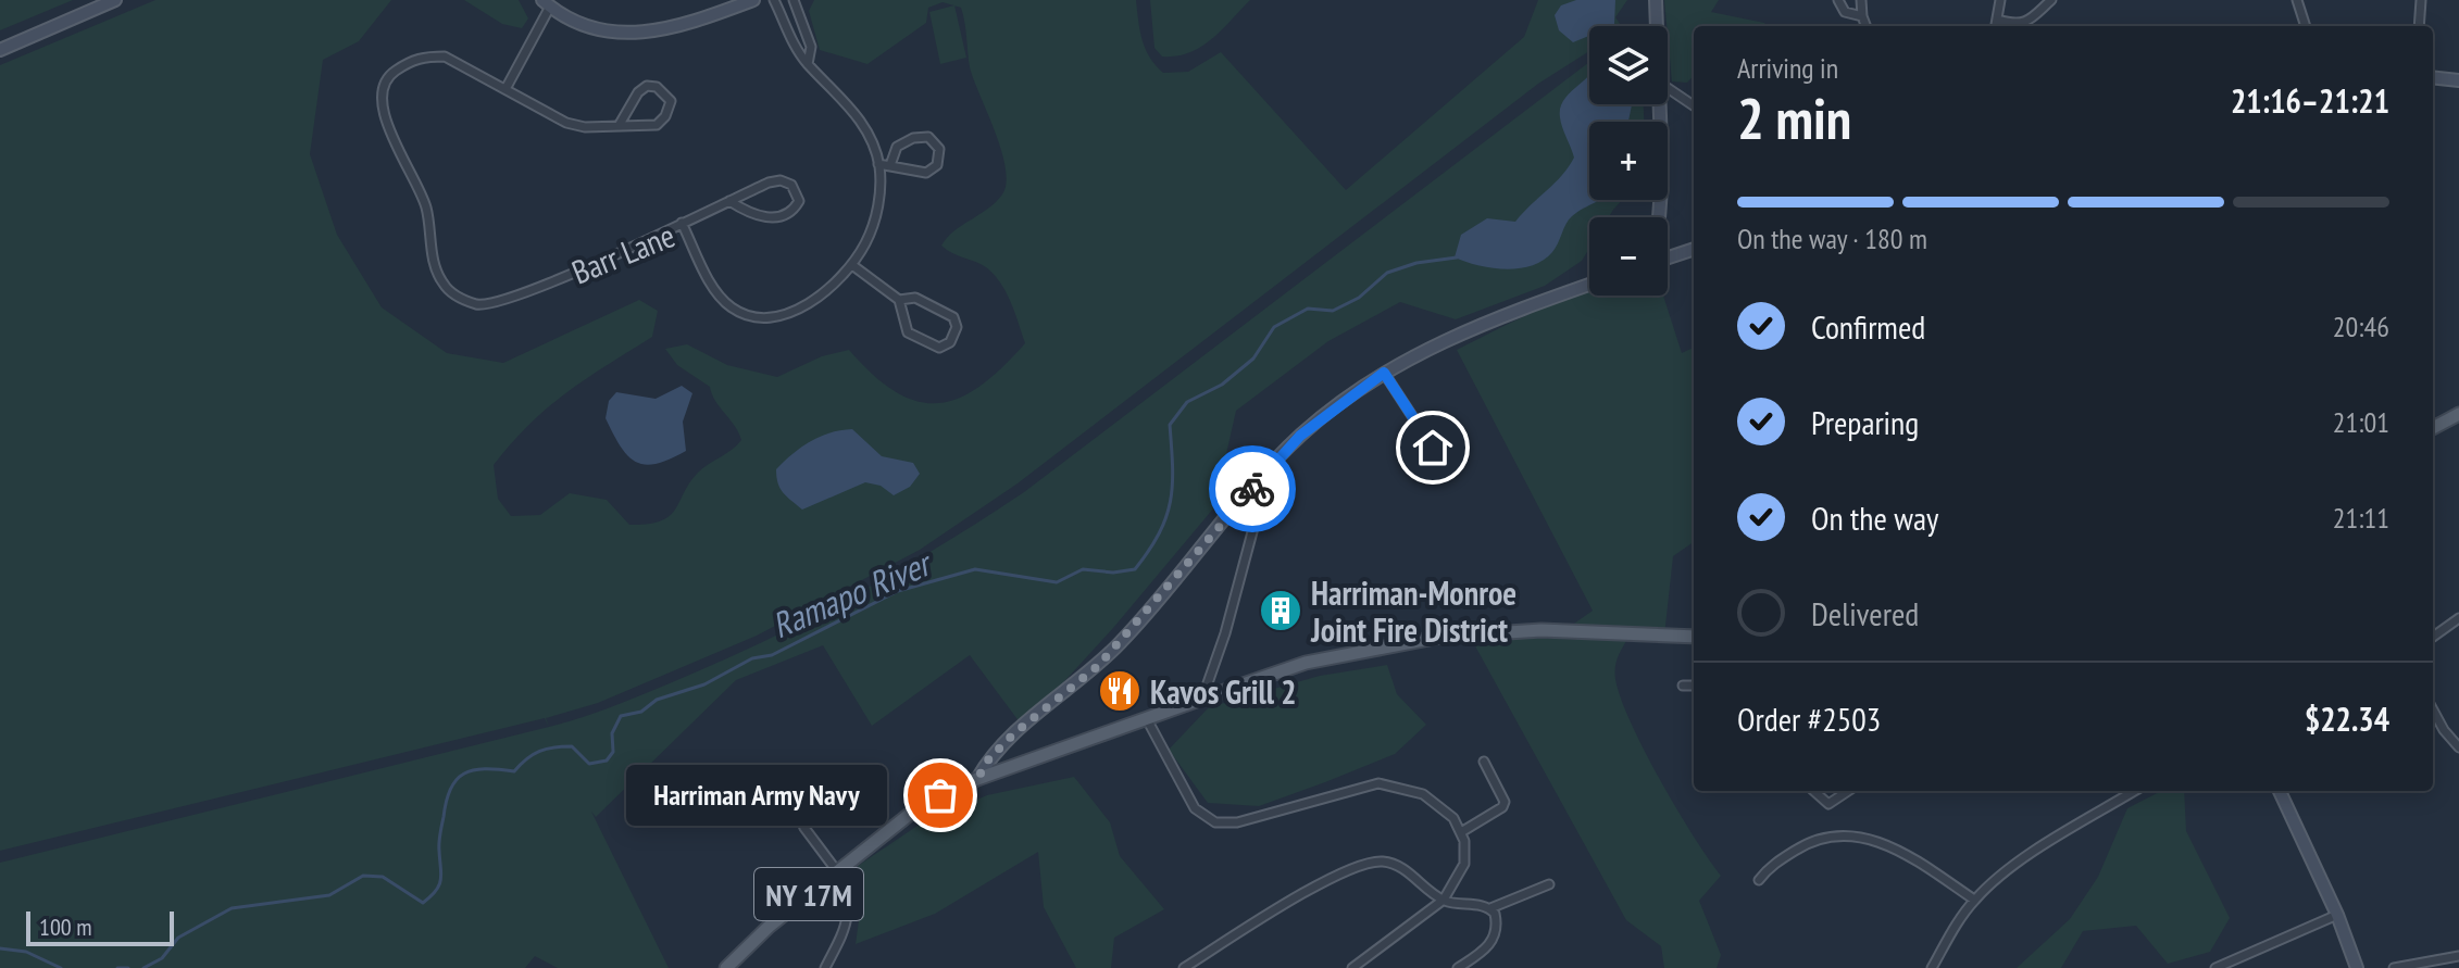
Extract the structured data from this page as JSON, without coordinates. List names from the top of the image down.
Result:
{
  "streets": {
    "main road": ["NY 17M"],
    "street": ["Barr Lane"]
  },
  "water": ["Ramapo River"],
  "places": {
    "building": ["Harriman-Monroe Joint Fire District"],
    "restaurant": ["Kavos Grill 2"],
    "other": ["Harriman Army Navy"]
  },
  "scale_bar": "100 m",
  "page": {
    "map_buttons": ["+", "−"],
    "heading": ["2 min", "Arriving in", "21:16–21:21"],
    "panel": ["Order #2503", "$22.34"],
    "bar": "On the way · 180 m",
    "list": [
      ["Confirmed", "20:46"],
      ["Preparing", "21:01"],
      ["On the way", "21:11"],
      "Delivered"
    ],
    "bubble": "Harriman Army Navy",
    "scale": "100 m"
  }
}
